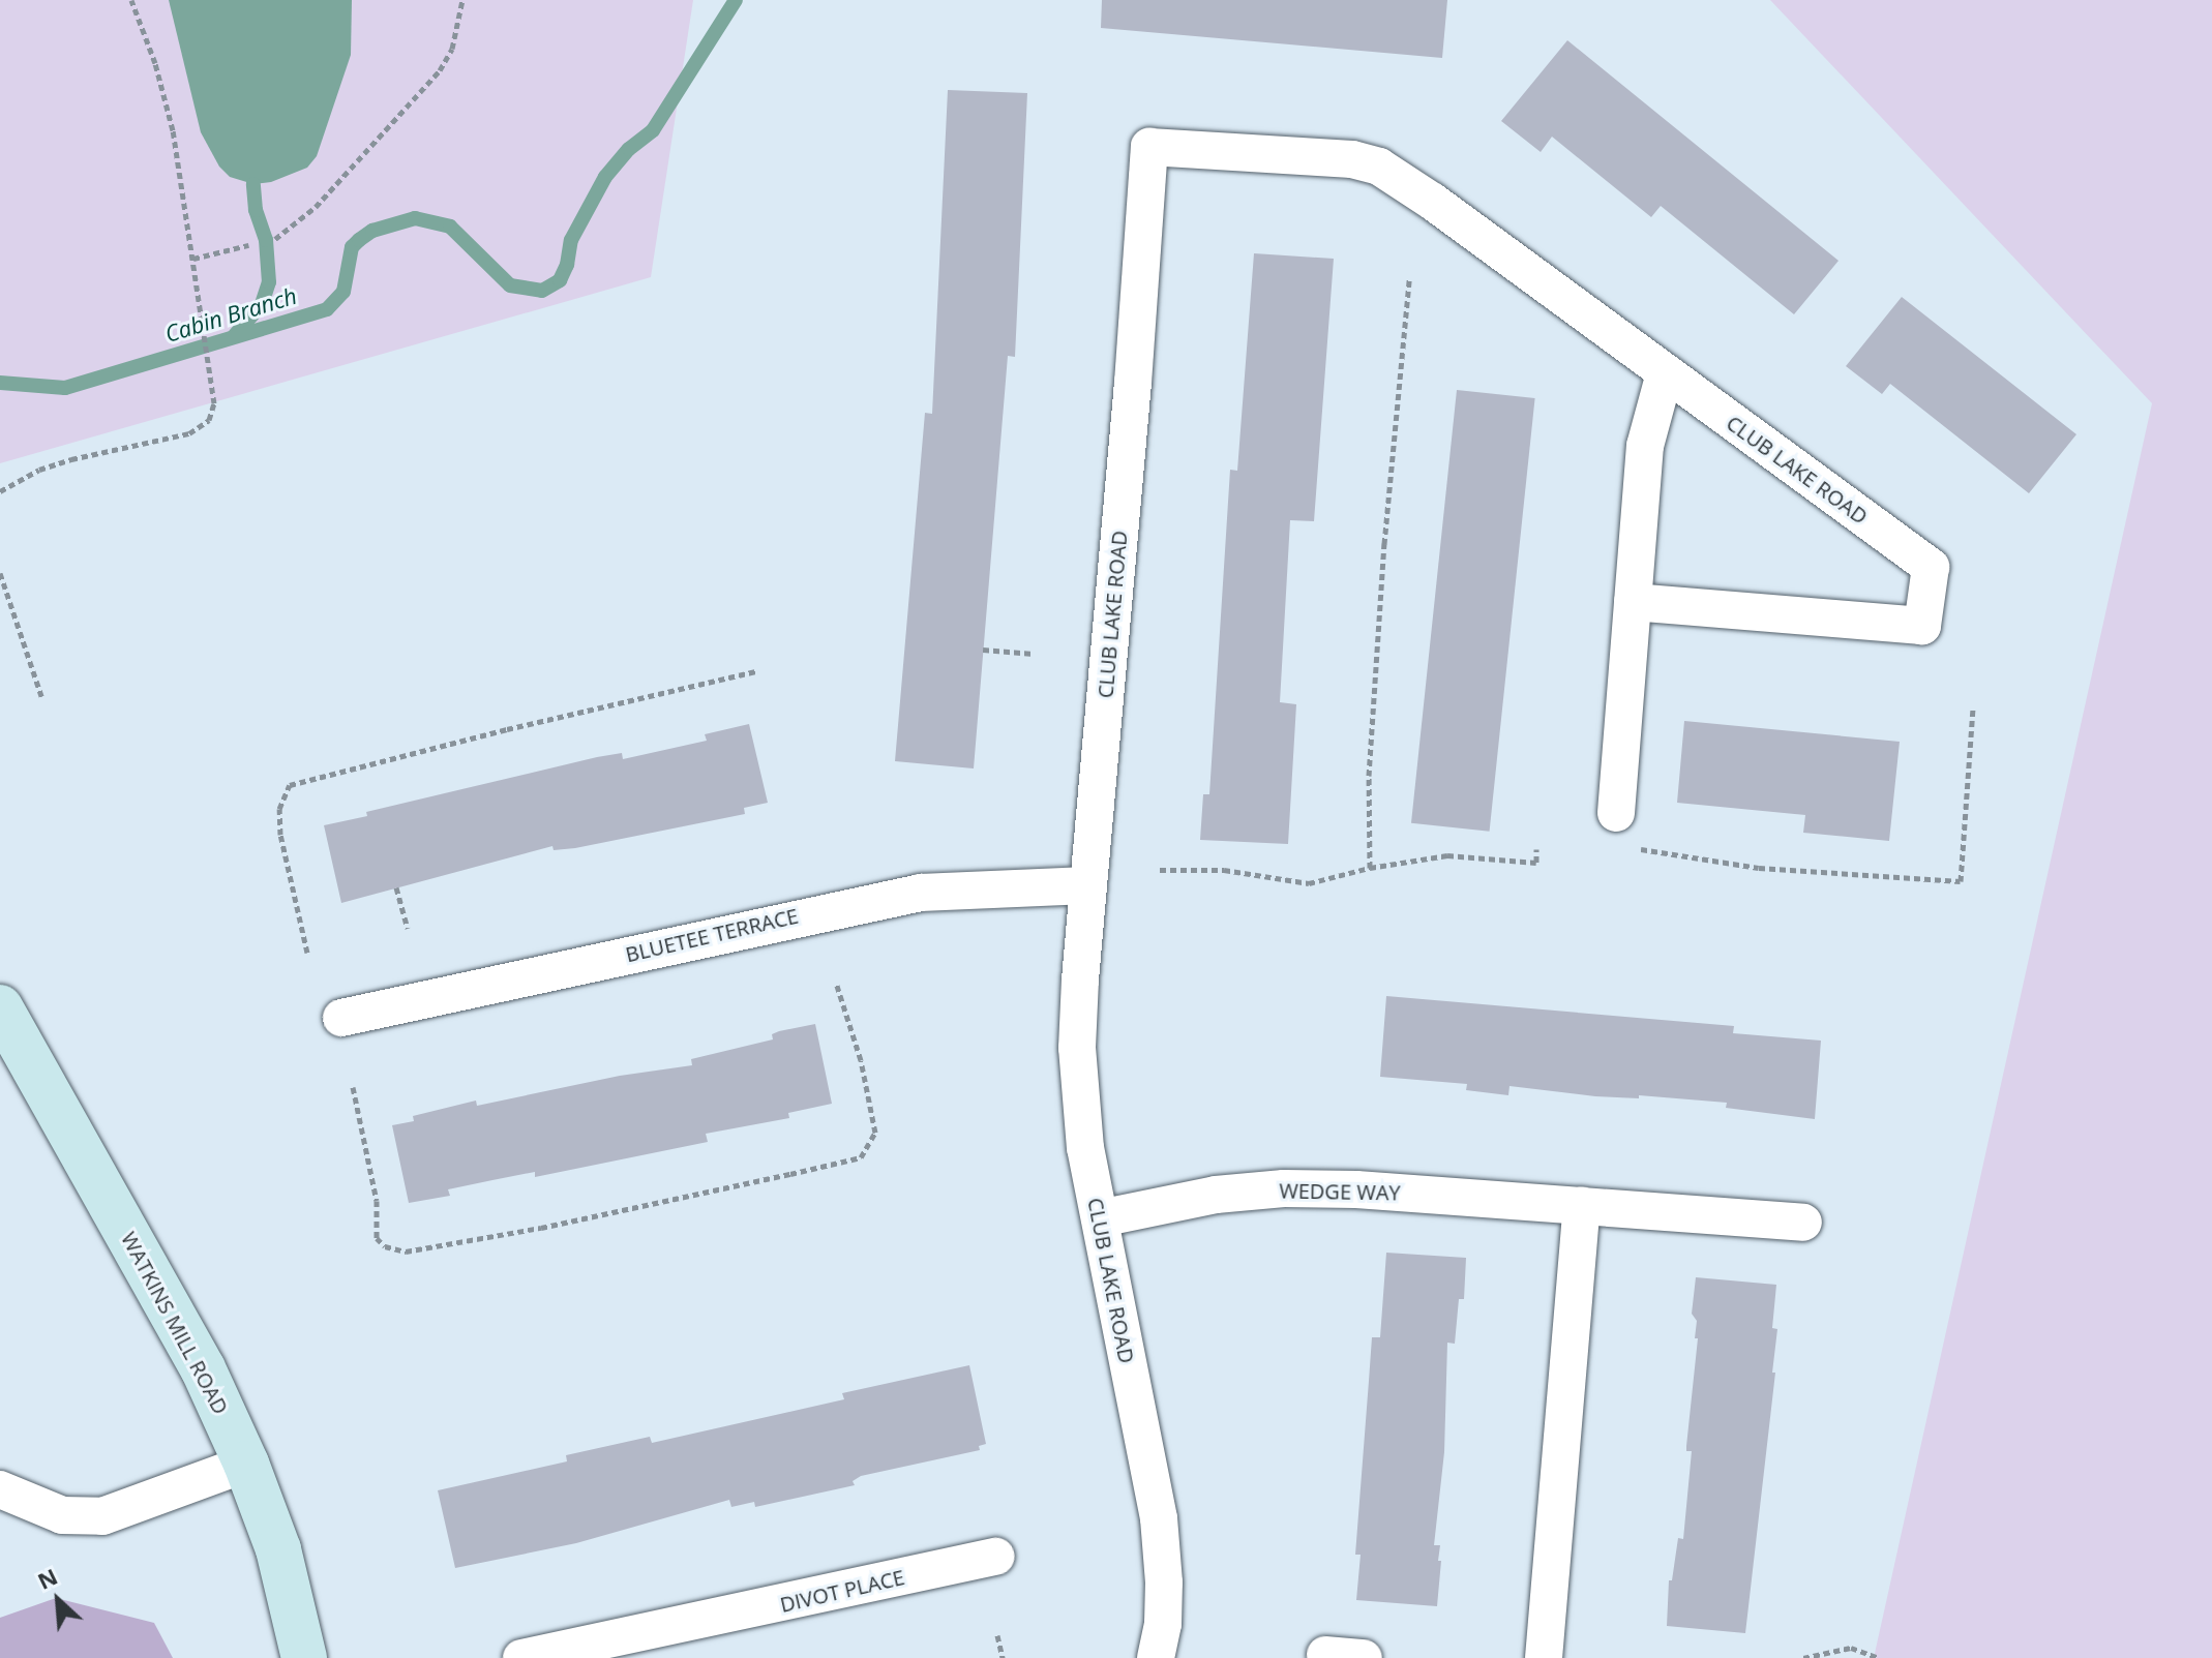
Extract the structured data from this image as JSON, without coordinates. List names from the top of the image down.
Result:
{
  "streets": {
    "street": [
      "CLUB LAKE ROAD",
      "BLUETEE TERRACE",
      "WEDGE WAY",
      "WATKINS MILL ROAD",
      "DIVOT PLACE"
    ]
  },
  "crossings": [
    ["CLUB LAKE ROAD", "BLUETEE TERRACE"],
    ["CLUB LAKE ROAD", "WEDGE WAY"]
  ],
  "water": ["Cabin Branch"],
  "north": "top left"
}
